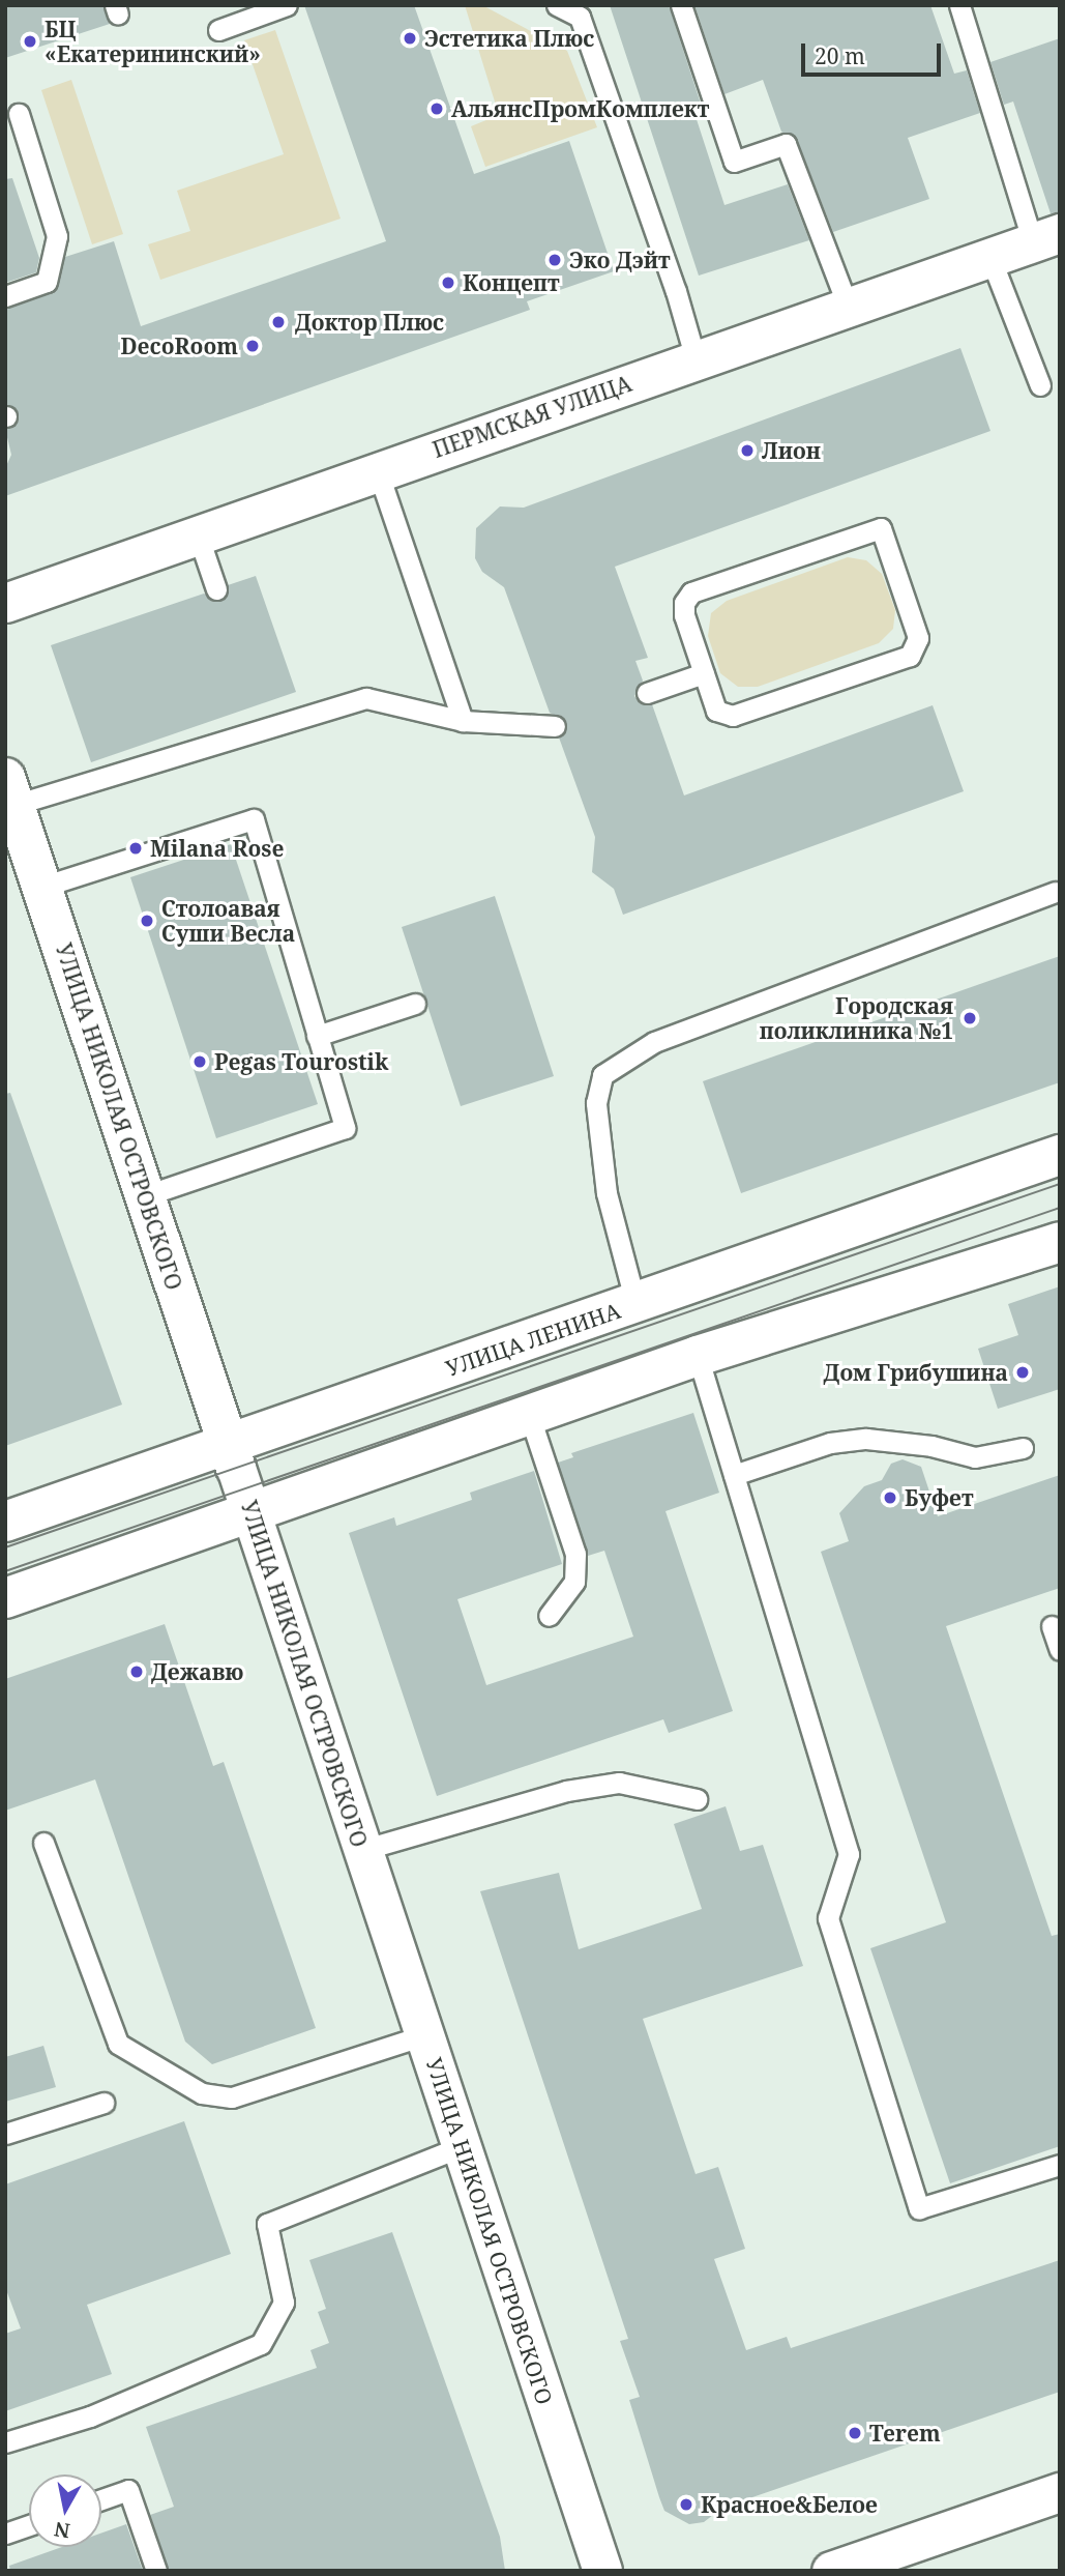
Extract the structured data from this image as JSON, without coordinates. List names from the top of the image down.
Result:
{
  "streets": {
    "main road": ["УЛИЦА НИКОЛАЯ ОСТРОВСКОГО", "УЛИЦА ЛЕНИНА"],
    "street": ["ПЕРМСКАЯ УЛИЦА"]
  },
  "crossings": [
    ["УЛИЦА НИКОЛАЯ ОСТРОВСКОГО", "УЛИЦА ЛЕНИНА"]
  ],
  "places": [
    "Эстетика Плюс",
    "БЦ «Екатерининский»",
    "АльянсПромКомплект",
    "Эко Дэйт",
    "Концепт",
    "Доктор Плюс",
    "DecoRoom",
    "Лион",
    "Milana Rose",
    "Столоавая Суши Весла",
    "Городская поликлиника №1",
    "Pegas Tourostik",
    "Дом Грибушина",
    "Буфет",
    "Дежавю",
    "Terem",
    "Красное&Белое"
  ],
  "scale_bar": "20 m",
  "north": "bottom"
}
